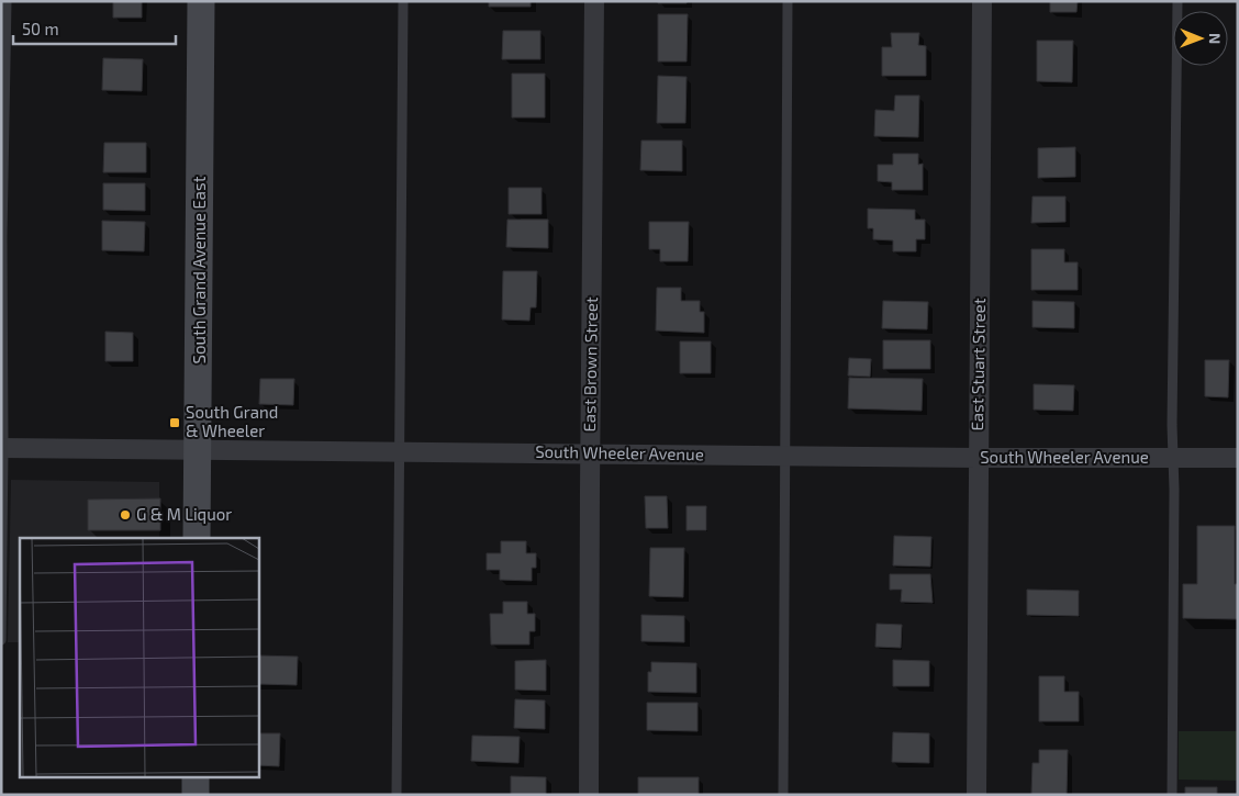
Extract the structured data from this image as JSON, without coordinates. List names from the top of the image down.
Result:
{
  "streets": {
    "main road": ["South Grand Avenue East"],
    "street": ["East Brown Street", "East Stuart Street", "South Wheeler Avenue"]
  },
  "crossings": [
    ["South Grand Avenue East", "South Wheeler Avenue"],
    ["East Brown Street", "South Wheeler Avenue"],
    ["East Stuart Street", "South Wheeler Avenue"]
  ],
  "places": {
    "transit": ["South Grand & Wheeler"],
    "other": ["G & M Liquor"]
  },
  "scale_bar": "50 m",
  "north": "right"
}
